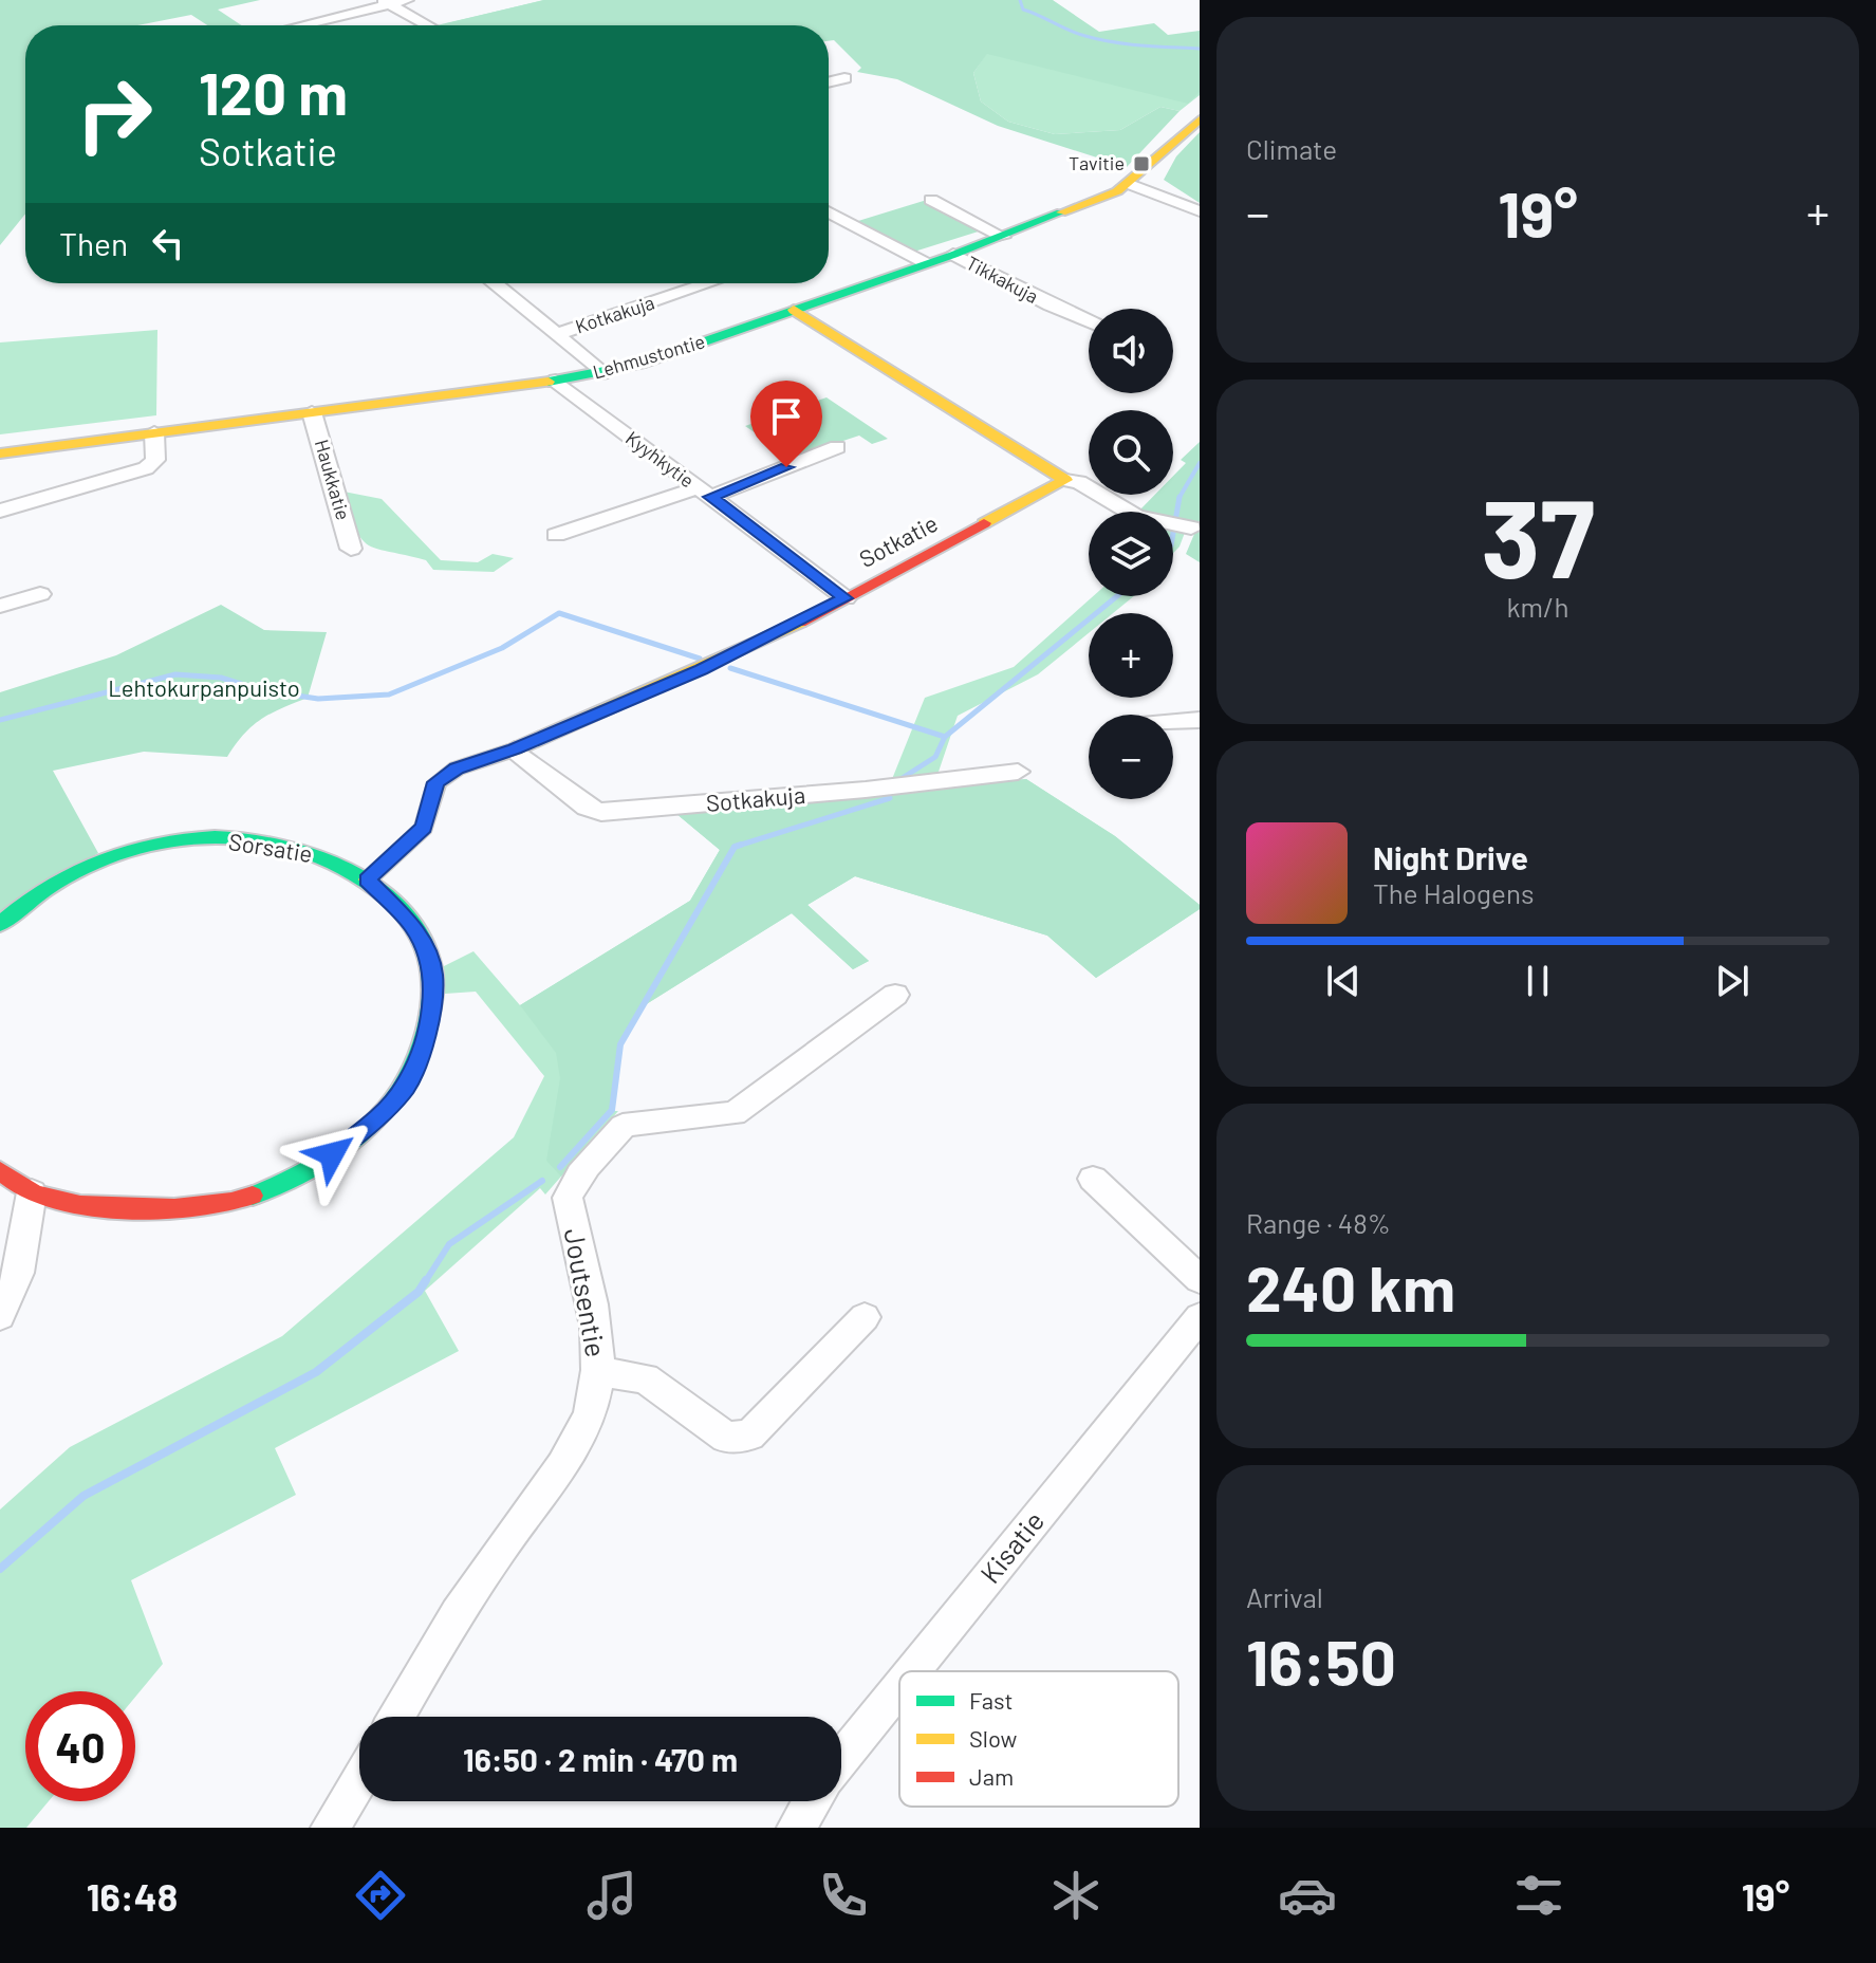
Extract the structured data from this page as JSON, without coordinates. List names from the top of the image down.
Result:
{
  "streets": {
    "street": [
      "Tikkakuja",
      "Kotkakuja",
      "Lehmustontie",
      "Kyyhkytie",
      "Haukkatie",
      "Sotkatie",
      "Sotkakuja",
      "Sorsatie",
      "Joutsentie",
      "Kisatie"
    ]
  },
  "crossings": [
    ["Tikkakuja", "Lehmustontie"],
    ["Kotkakuja", "Lehmustontie"],
    ["Lehmustontie", "Kyyhkytie"],
    ["Lehmustontie", "Haukkatie"],
    ["Kyyhkytie", "Sotkatie"],
    ["Sotkatie", "Sotkakuja"],
    ["Sotkatie", "Sorsatie"]
  ],
  "parks": ["Lehtokurpanpuisto"],
  "places": {
    "transit": ["Tavitie"]
  },
  "legend": ["Fast", "Slow", "Jam"],
  "page": {
    "tile": [
      "Climate",
      ["37", "km/h"],
      ["Range · 48%", "240 km"],
      ["Arrival", "16:50"]
    ],
    "turn": ["120 m", "Sotkatie"],
    "heat": ["−", "19°", "+"],
    "then": "Then",
    "map_buttons": ["+", "−"],
    "song": ["Night Drive", "The Halogens"],
    "limit": "40",
    "trip": "16:50 · 2 min · 470 m",
    "tabs": ["16:48", "19°"]
  }
}
